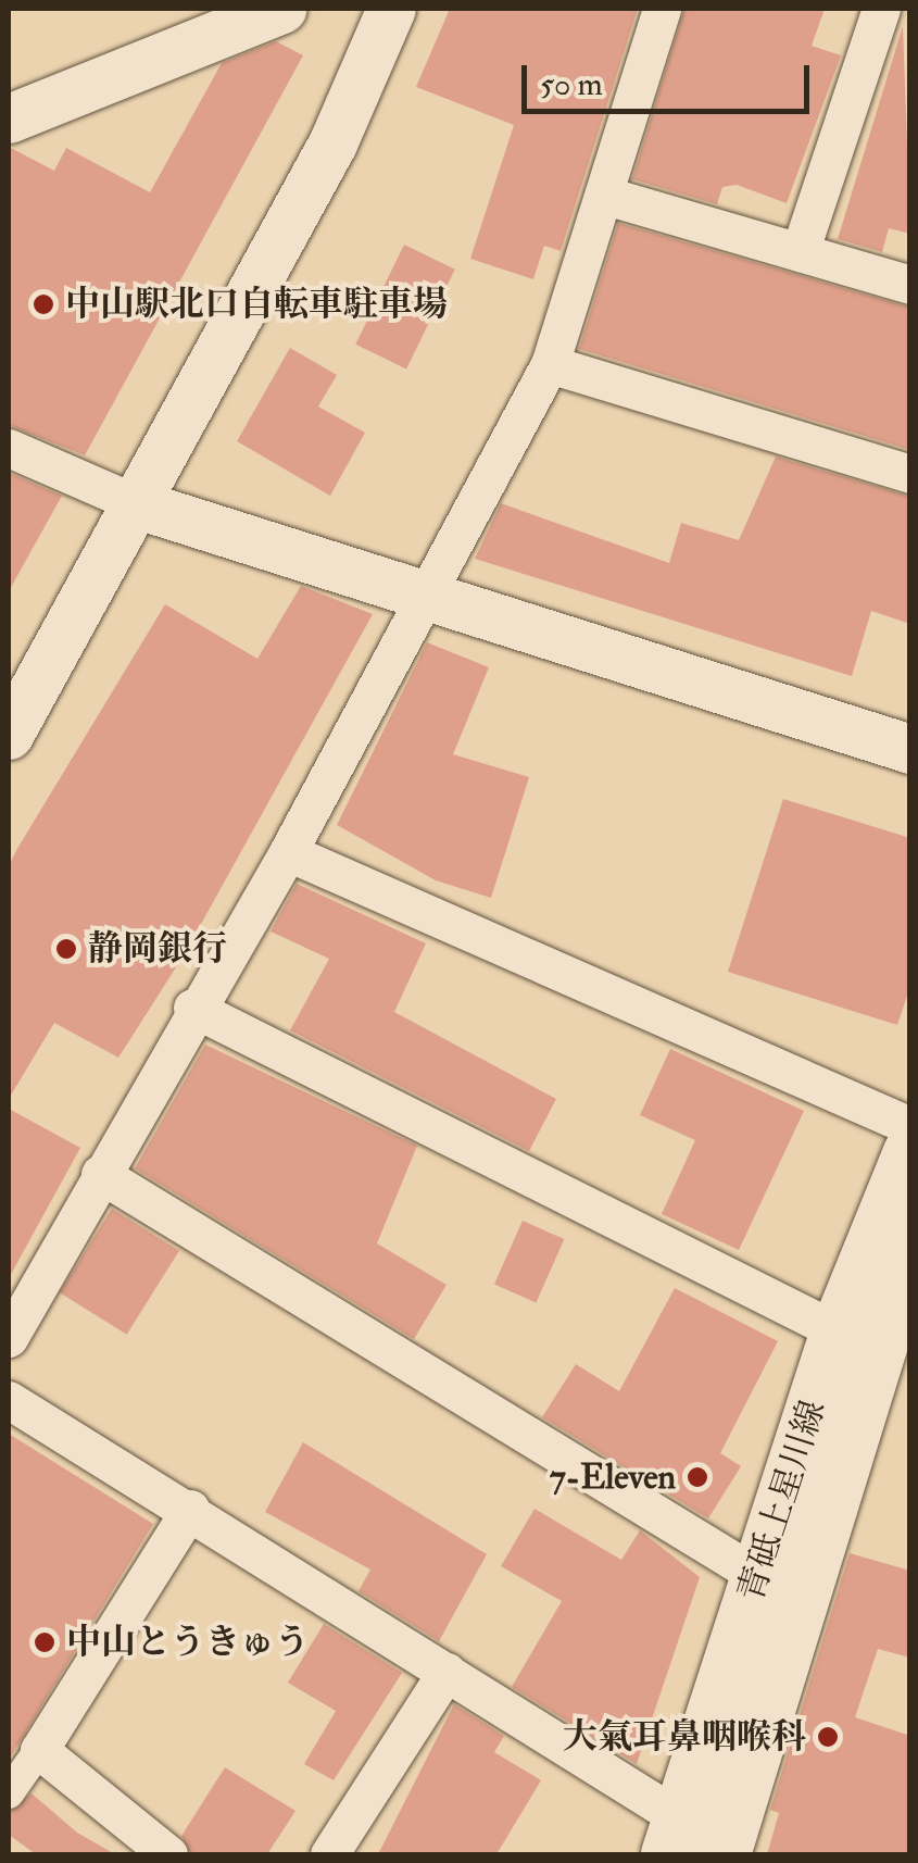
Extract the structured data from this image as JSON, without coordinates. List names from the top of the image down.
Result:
{
  "streets": {
    "main road": ["青砥上星川線"]
  },
  "places": [
    "中山駅北口自転車駐車場",
    "静岡銀行",
    "7-Eleven",
    "中山とうきゅう",
    "大氣耳鼻咽喉科"
  ],
  "scale_bar": "50 m"
}
